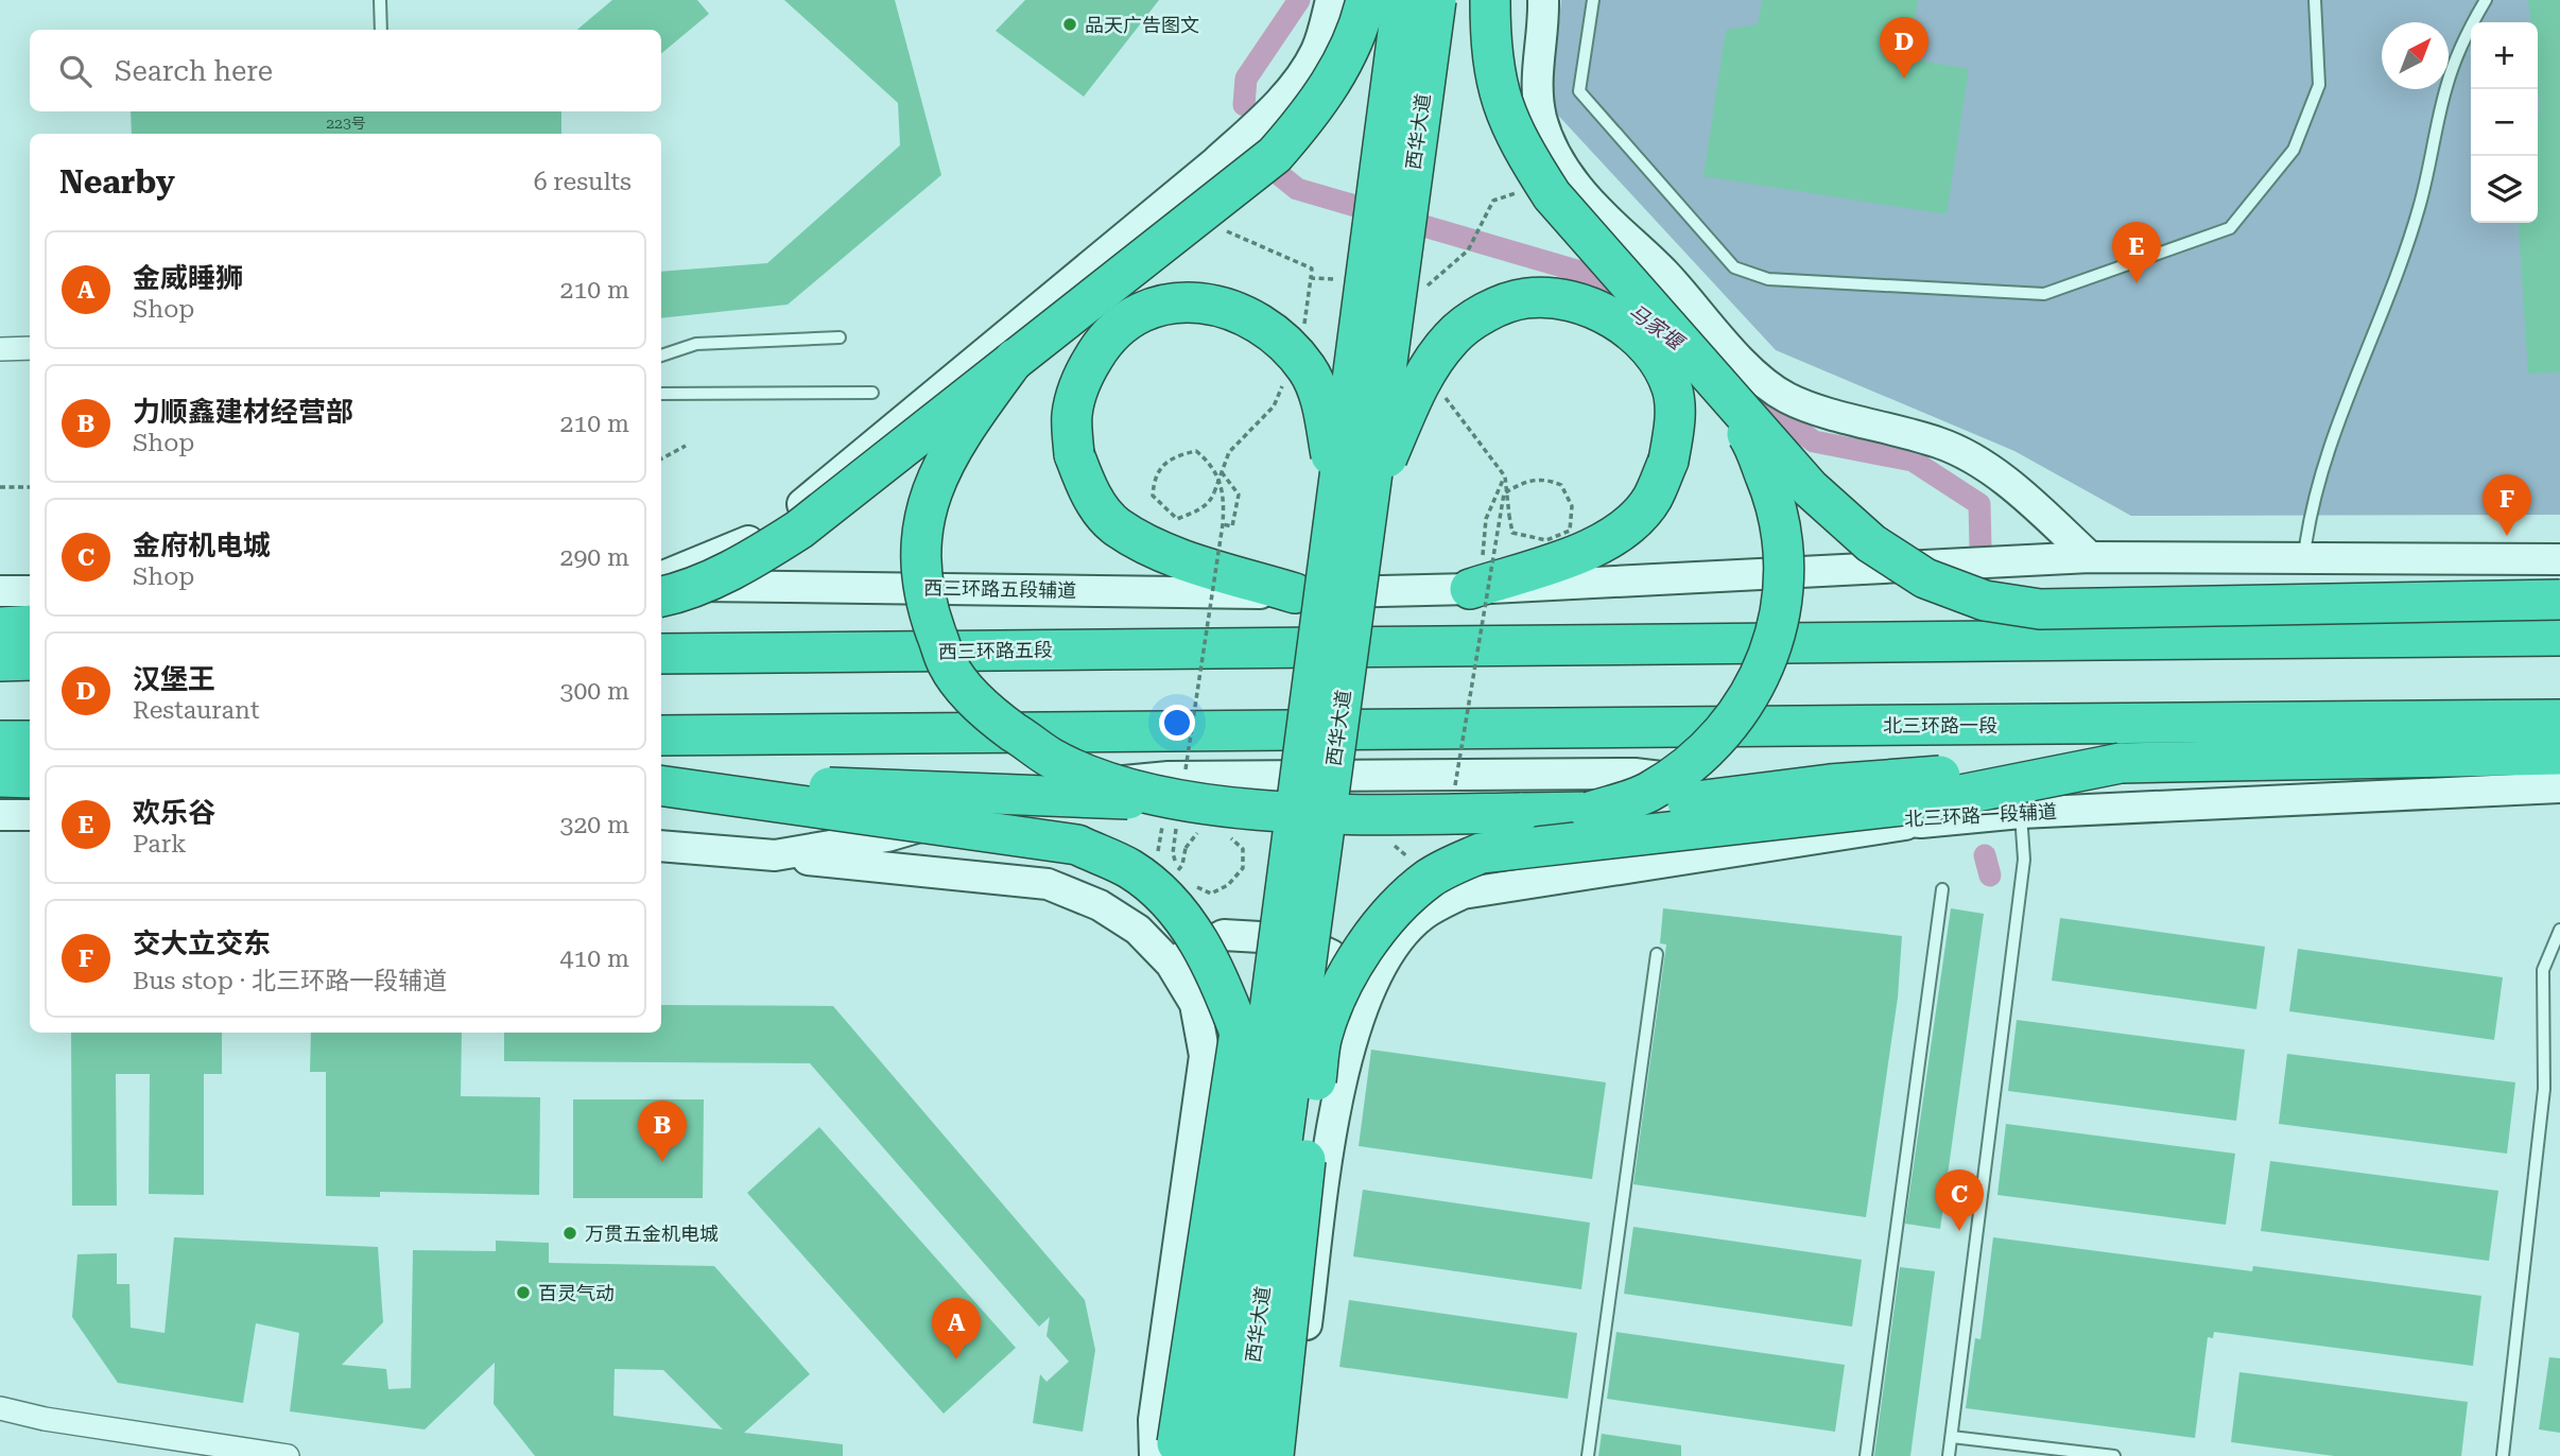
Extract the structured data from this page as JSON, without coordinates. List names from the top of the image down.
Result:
{
  "streets": {
    "highway": ["西华大道", "西三环路五段", "北三环路一段"],
    "main road": ["西三环路五段辅道", "北三环路一段辅道"]
  },
  "water": ["马家堰"],
  "places": ["品天广告图文", "万贯五金机电城", "百灵气动"],
  "house_numbers": ["223号"],
  "north": "top right",
  "page": {
    "pins": [
      "D",
      "E",
      "F",
      "B",
      "C",
      "A"
    ],
    "map_buttons": ["+", "−"],
    "search": "Search here",
    "heading": ["Nearby", "6 results"],
    "list": [
      {
        "mark": "A",
        "name": "金威睡狮",
        "note": "Shop",
        "value": "210 m"
      },
      {
        "mark": "B",
        "name": "力顺鑫建材经营部",
        "note": "Shop",
        "value": "210 m"
      },
      {
        "mark": "C",
        "name": "金府机电城",
        "note": "Shop",
        "value": "290 m"
      },
      {
        "mark": "D",
        "name": "汉堡王",
        "note": "Restaurant",
        "value": "300 m"
      },
      {
        "mark": "E",
        "name": "欢乐谷",
        "note": "Park",
        "value": "320 m"
      },
      {
        "mark": "F",
        "name": "交大立交东",
        "note": "Bus stop · 北三环路一段辅道",
        "value": "410 m"
      }
    ]
  }
}
